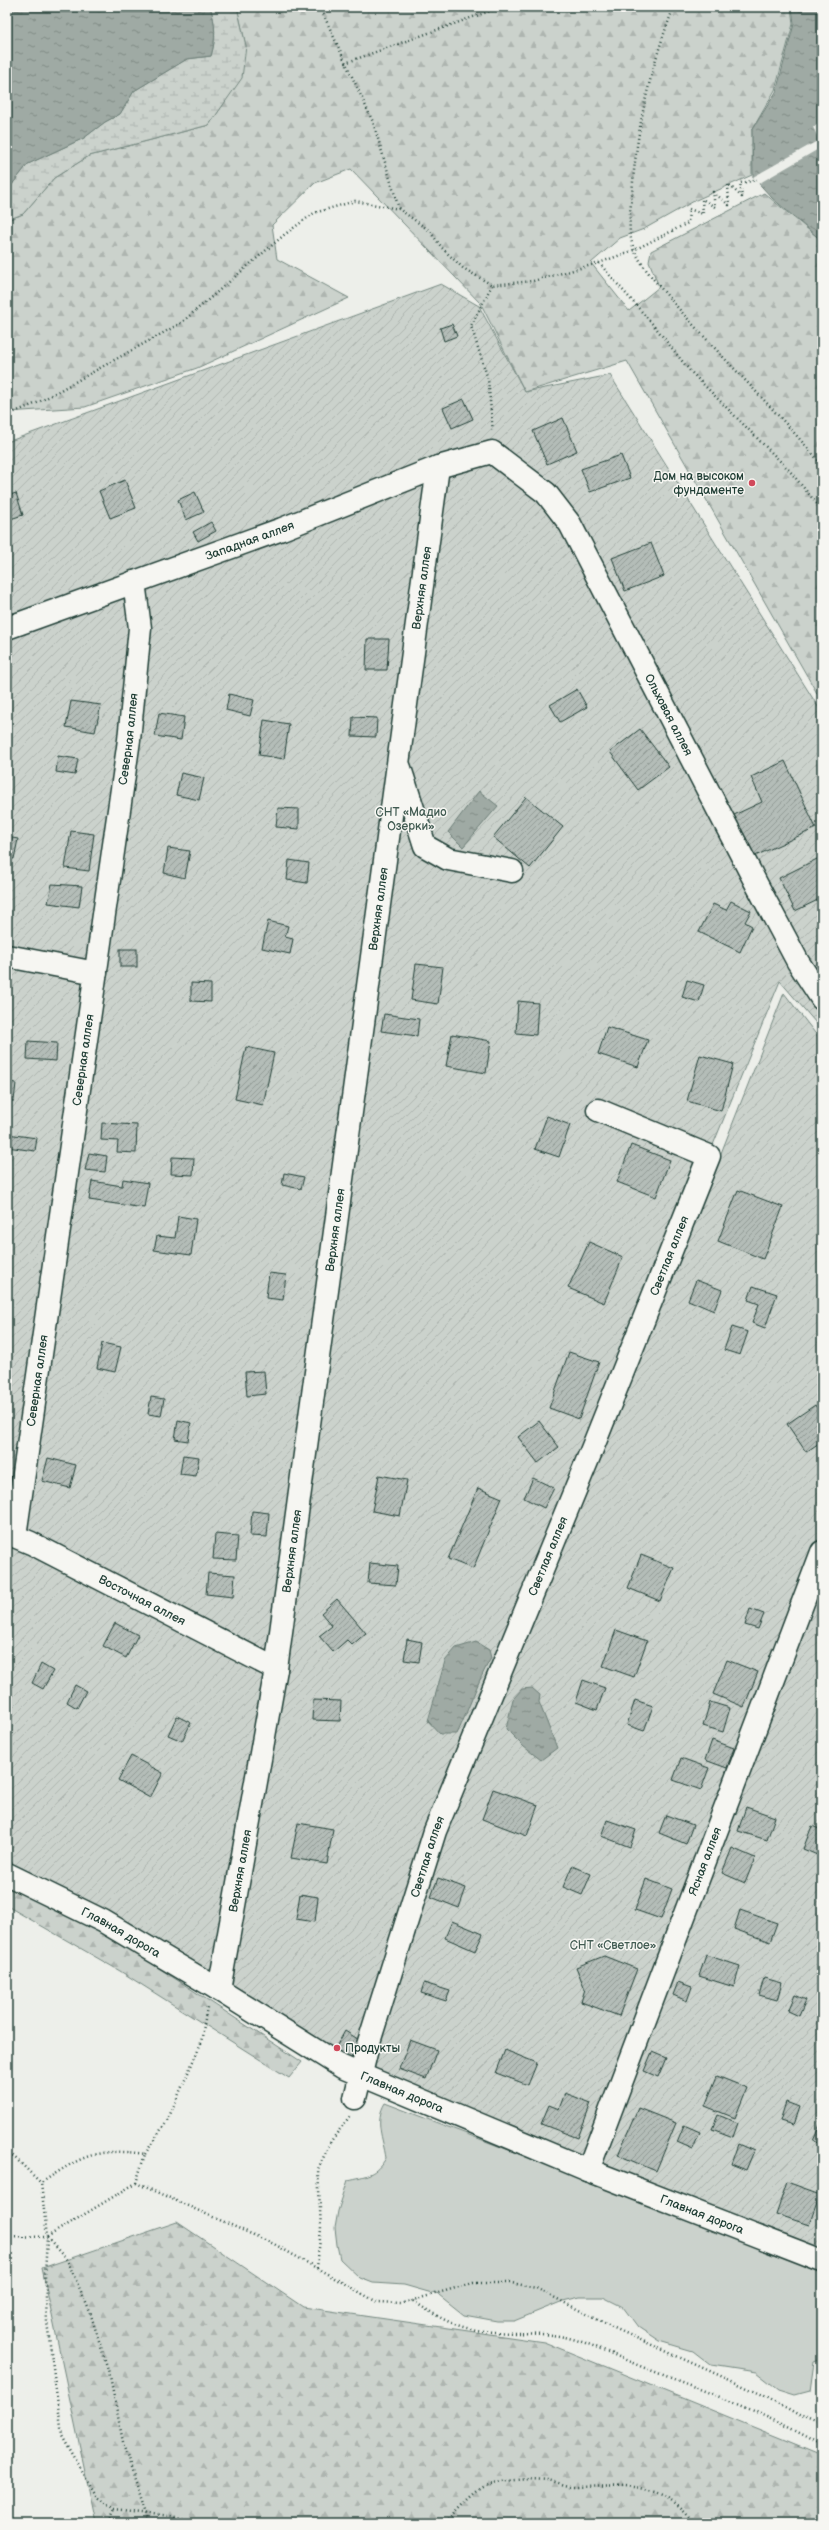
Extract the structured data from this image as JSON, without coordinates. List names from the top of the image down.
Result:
{
  "streets": {
    "street": [
      "Западная аллея",
      "Верхняя аллея",
      "Ольховая аллея",
      "Северная аллея",
      "Светлая аллея",
      "Восточная аллея",
      "Ясная аллея",
      "Главная дорога"
    ]
  },
  "crossings": [
    ["Западная аллея", "Верхняя аллея"],
    ["Западная аллея", "Ольховая аллея"],
    ["Западная аллея", "Северная аллея"],
    ["Верхняя аллея", "Восточная аллея"],
    ["Верхняя аллея", "Главная дорога"],
    ["Северная аллея", "Восточная аллея"],
    ["Светлая аллея", "Главная дорога"],
    ["Ясная аллея", "Главная дорога"]
  ],
  "parks": ["СНТ «Мадио Озерки»", "СНТ «Светлое»"],
  "places": ["Дом на высоком фундаменте", "Продукты"]
}
